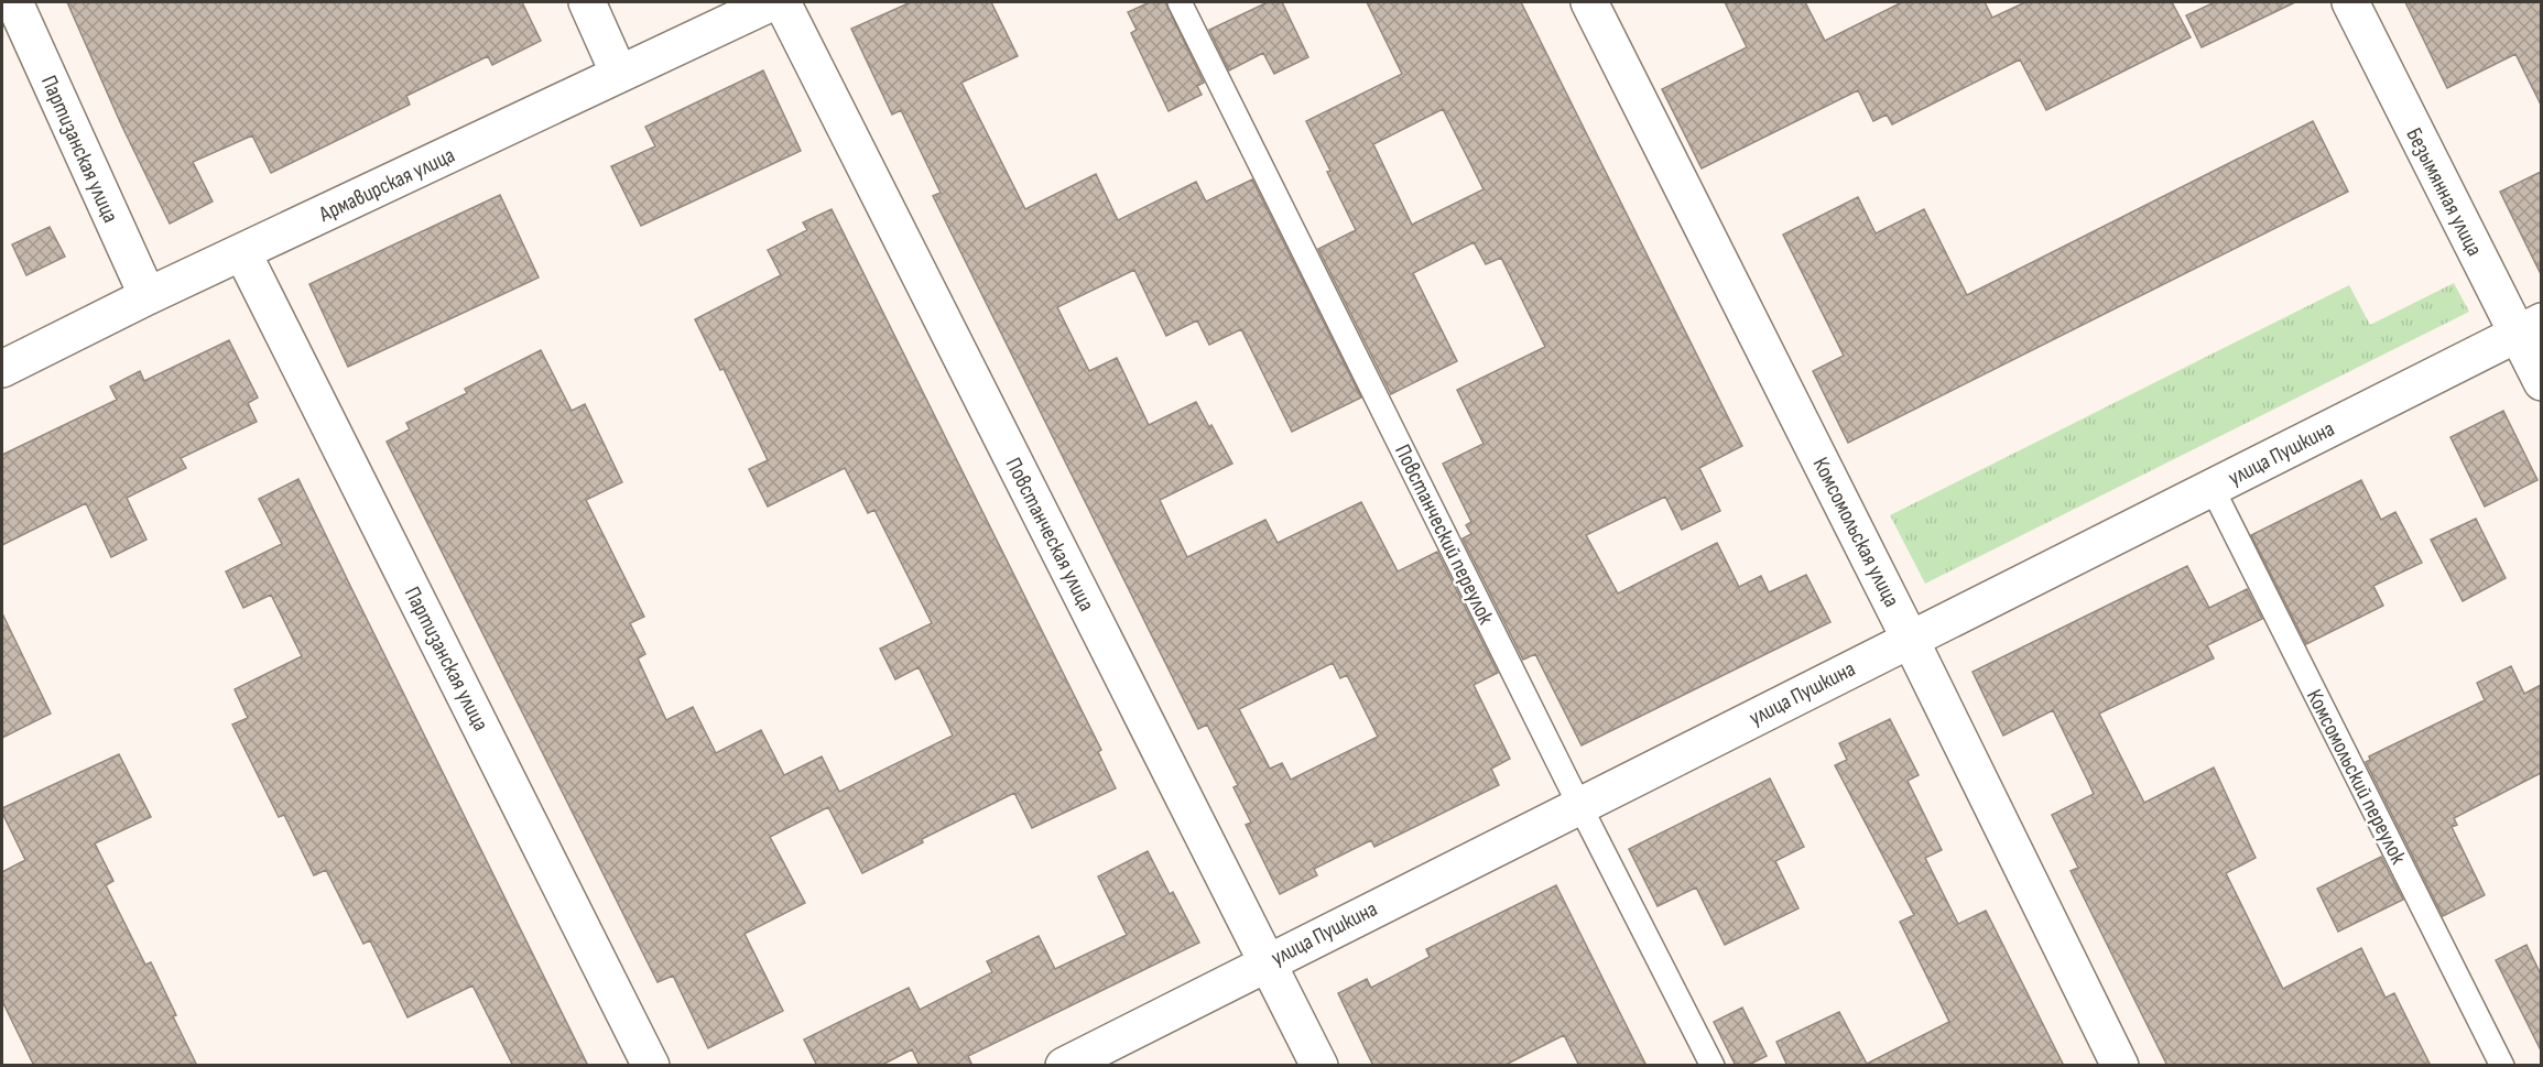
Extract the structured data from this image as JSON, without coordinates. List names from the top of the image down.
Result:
{
  "streets": {
    "street": [
      "Партизанская улица",
      "Армавирская улица",
      "Безымянная улица",
      "улица Пушкина",
      "Комсомольская улица",
      "Повстанческая улица"
    ],
    "lane": ["Повстанческий переулок", "Комсомольский переулок"]
  },
  "crossings": [
    ["Партизанская улица", "Армавирская улица"],
    ["Безымянная улица", "улица Пушкина"],
    ["улица Пушкина", "Комсомольская улица"],
    ["улица Пушкина", "Повстанческая улица"],
    ["улица Пушкина", "Повстанческий переулок"],
    ["улица Пушкина", "Комсомольский переулок"]
  ]
}
